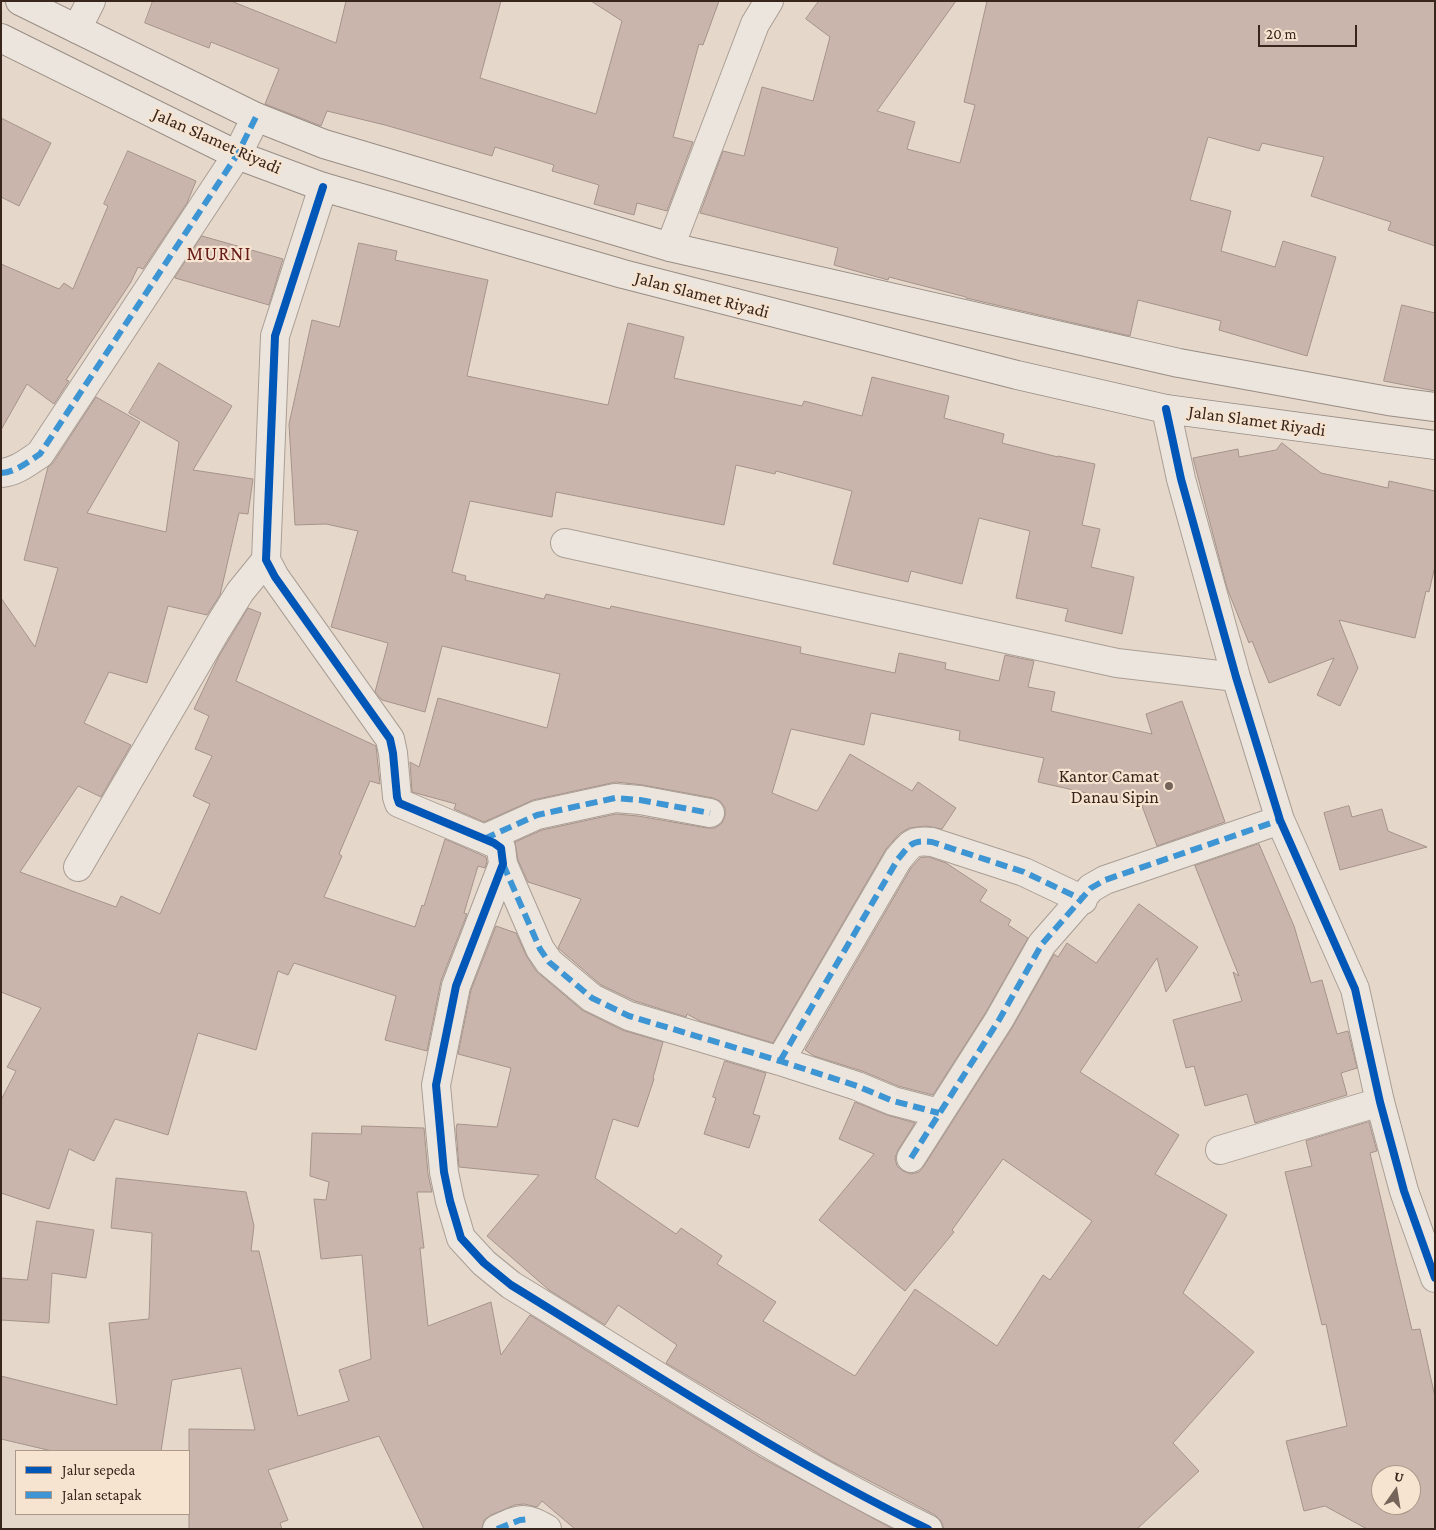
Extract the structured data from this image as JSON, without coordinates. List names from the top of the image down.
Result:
{
  "streets": {
    "street": ["Jalan Slamet Riyadi"]
  },
  "districts": ["MURNI"],
  "places": ["Kantor Camat Danau Sipin"],
  "legend": ["Jalur sepeda", "Jalan setapak"],
  "scale_bar": "20 m",
  "north": "top"
}
